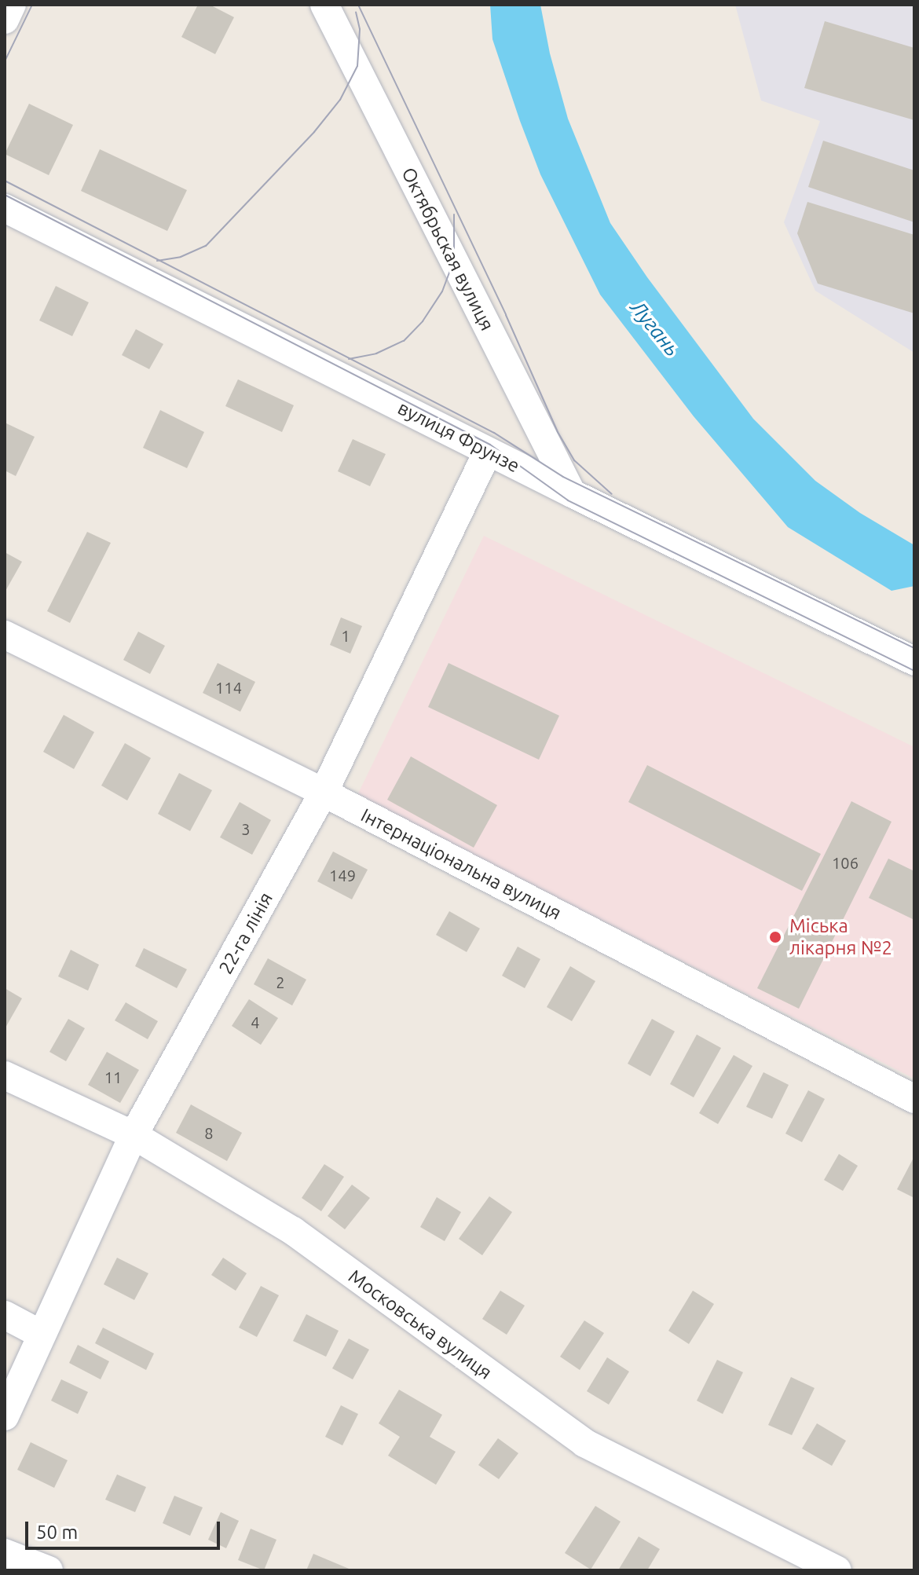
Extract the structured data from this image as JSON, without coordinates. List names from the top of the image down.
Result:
{
  "streets": {
    "street": [
      "Октябрьская вулиця",
      "вулиця Фрунзе",
      "Інтернаціональна вулиця",
      "22-га лінія",
      "Московська вулиця"
    ]
  },
  "crossings": [
    ["Октябрьская вулиця", "вулиця Фрунзе"],
    ["вулиця Фрунзе", "22-га лінія"],
    ["Інтернаціональна вулиця", "22-га лінія"],
    ["22-га лінія", "Московська вулиця"]
  ],
  "water": ["Лугань"],
  "places": ["Міська лікарня №2"],
  "house_numbers": [
    "1",
    "114",
    "3",
    "106",
    "149",
    "2",
    "4",
    "11",
    "8"
  ],
  "scale_bar": "50 m"
}
